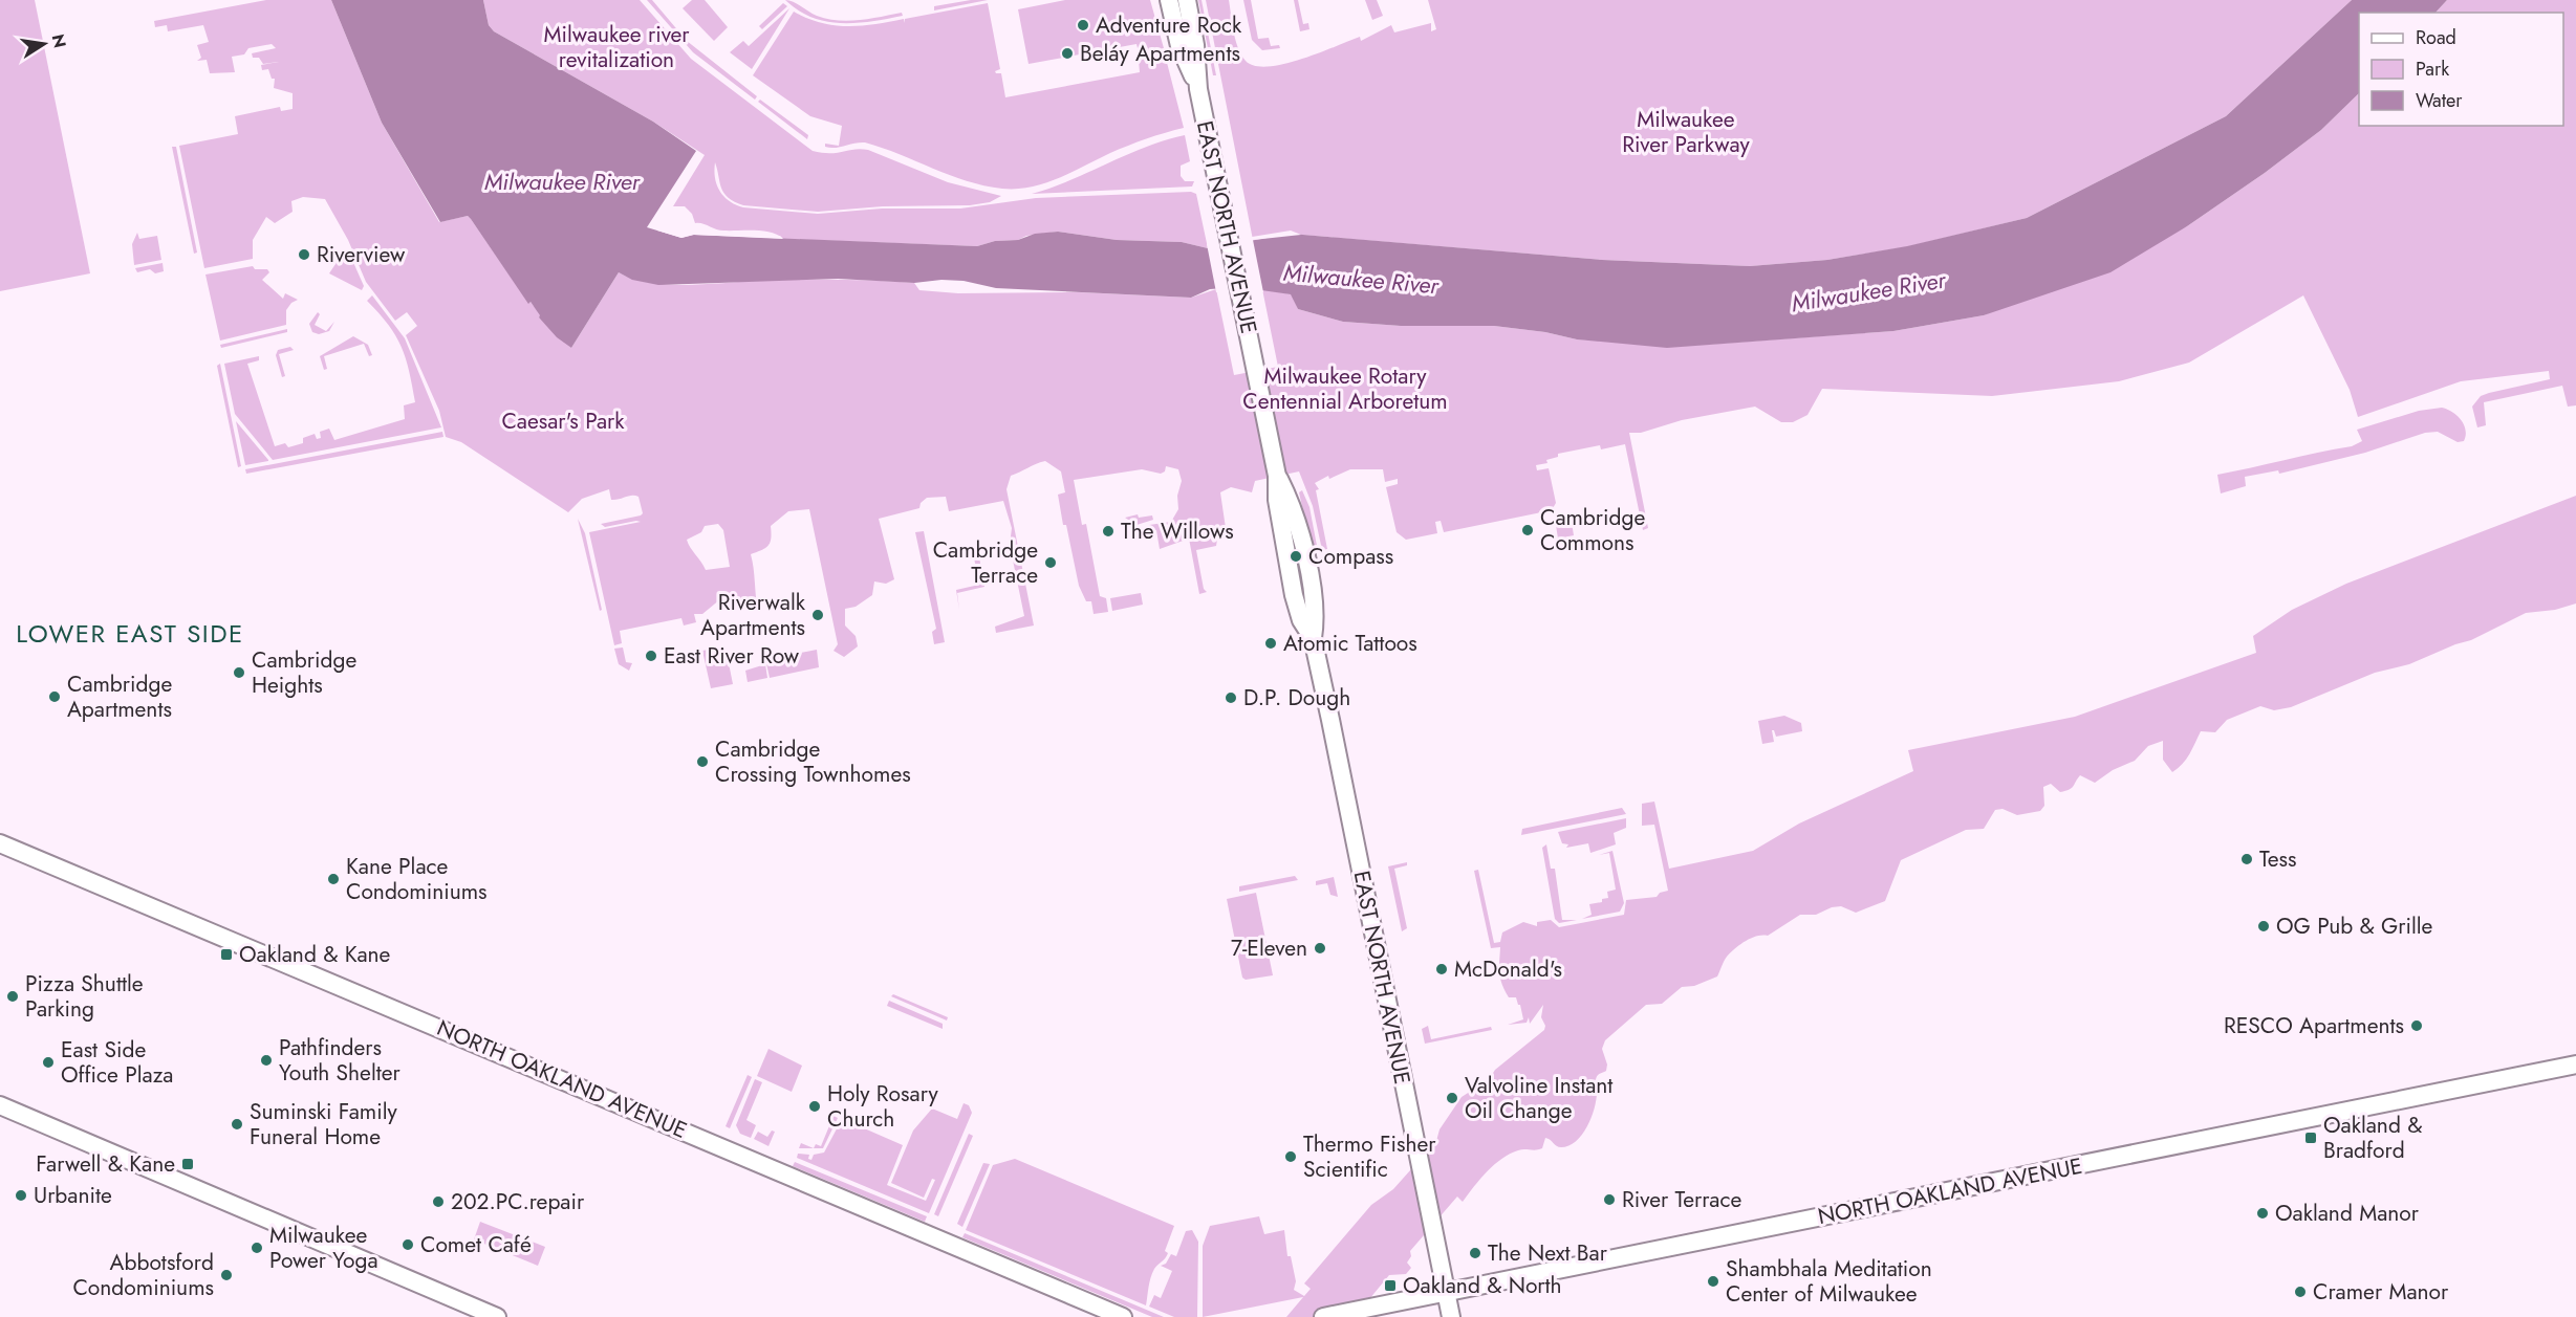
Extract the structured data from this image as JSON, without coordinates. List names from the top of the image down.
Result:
{
  "streets": {
    "main road": ["EAST NORTH AVENUE", "NORTH OAKLAND AVENUE"]
  },
  "crossings": [
    ["EAST NORTH AVENUE", "NORTH OAKLAND AVENUE"]
  ],
  "districts": ["LOWER EAST SIDE"],
  "water": ["Milwaukee River"],
  "parks": [
    "Milwaukee river revitalization",
    "Milwaukee River Parkway",
    "Milwaukee Rotary Centennial Arboretum",
    "Caesar's Park"
  ],
  "places": {
    "other": [
      "Adventure Rock",
      "Beláy Apartments",
      "Riverview",
      "Cambridge Commons",
      "The Willows",
      "Compass",
      "Cambridge Terrace",
      "Riverwalk Apartments",
      "Atomic Tattoos",
      "East River Row",
      "Cambridge Heights",
      "Cambridge Apartments",
      "D.P. Dough",
      "Cambridge Crossing Townhomes",
      "Tess",
      "Kane Place Condominiums",
      "OG Pub & Grille",
      "7-Eleven",
      "McDonald's",
      "Pizza Shuttle Parking",
      "RESCO Apartments",
      "Pathfinders Youth Shelter",
      "East Side Office Plaza",
      "Valvoline Instant Oil Change",
      "Holy Rosary Church",
      "Suminski Family Funeral Home",
      "Thermo Fisher Scientific",
      "Urbanite",
      "River Terrace",
      "202.PC.repair",
      "Oakland Manor",
      "Comet Café",
      "Milwaukee Power Yoga",
      "The Next Bar",
      "Abbotsford Condominiums",
      "Shambhala Meditation Center of Milwaukee",
      "Cramer Manor"
    ],
    "transit": [
      "Oakland & Kane",
      "Oakland & Bradford",
      "Farwell & Kane",
      "Oakland & North"
    ]
  },
  "legend": ["Road", "Park", "Water"],
  "north": "right"
}
